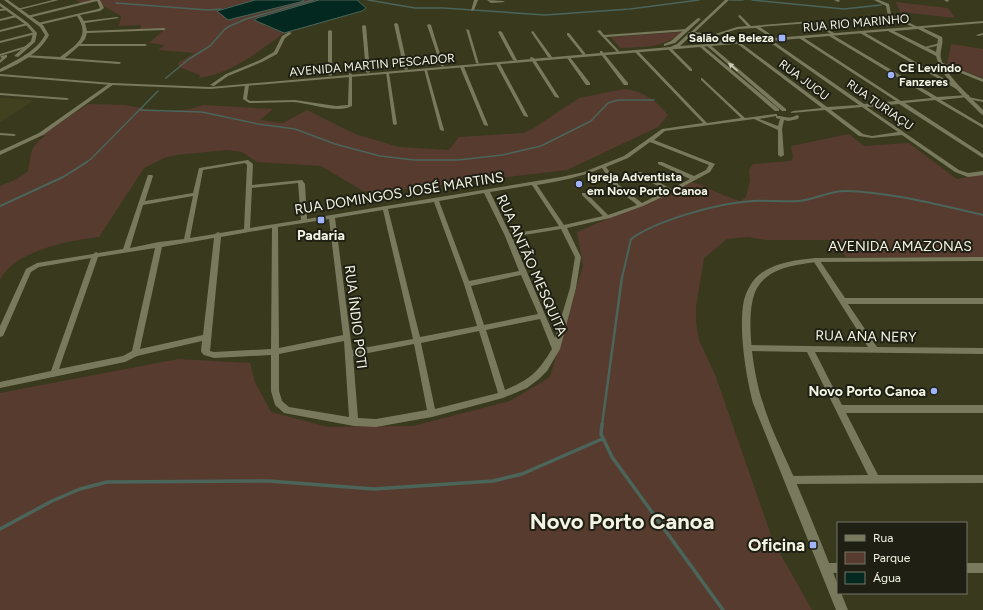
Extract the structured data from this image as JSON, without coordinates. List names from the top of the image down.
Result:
{
  "streets": {
    "street": [
      "RUA RIO MARINHO",
      "AVENIDA MARTIN PESCADOR",
      "RUA JUCU",
      "RUA TURIAÇU",
      "RUA DOMINGOS JOSÉ MARTINS",
      "AVENIDA AMAZONAS",
      "RUA ANTÃO MESQUITA",
      "RUA ÍNDIO POTI",
      "RUA ANA NERY"
    ]
  },
  "crossings": [
    ["RUA RIO MARINHO", "AVENIDA MARTIN PESCADOR"],
    ["RUA RIO MARINHO", "RUA JUCU"],
    ["RUA RIO MARINHO", "RUA TURIAÇU"],
    ["RUA JUCU", "RUA TURIAÇU"],
    ["RUA DOMINGOS JOSÉ MARTINS", "RUA ANTÃO MESQUITA"],
    ["RUA DOMINGOS JOSÉ MARTINS", "RUA ÍNDIO POTI"],
    ["AVENIDA AMAZONAS", "RUA ANA NERY"]
  ],
  "districts": ["Novo Porto Canoa"],
  "places": {
    "transit": ["Salão de Beleza", "Padaria", "Oficina"],
    "other": ["CE Levindo Fanzeres", "Igreja Adventista em Novo Porto Canoa", "Novo Porto Canoa"]
  },
  "legend": ["Rua", "Parque", "Água"]
}
